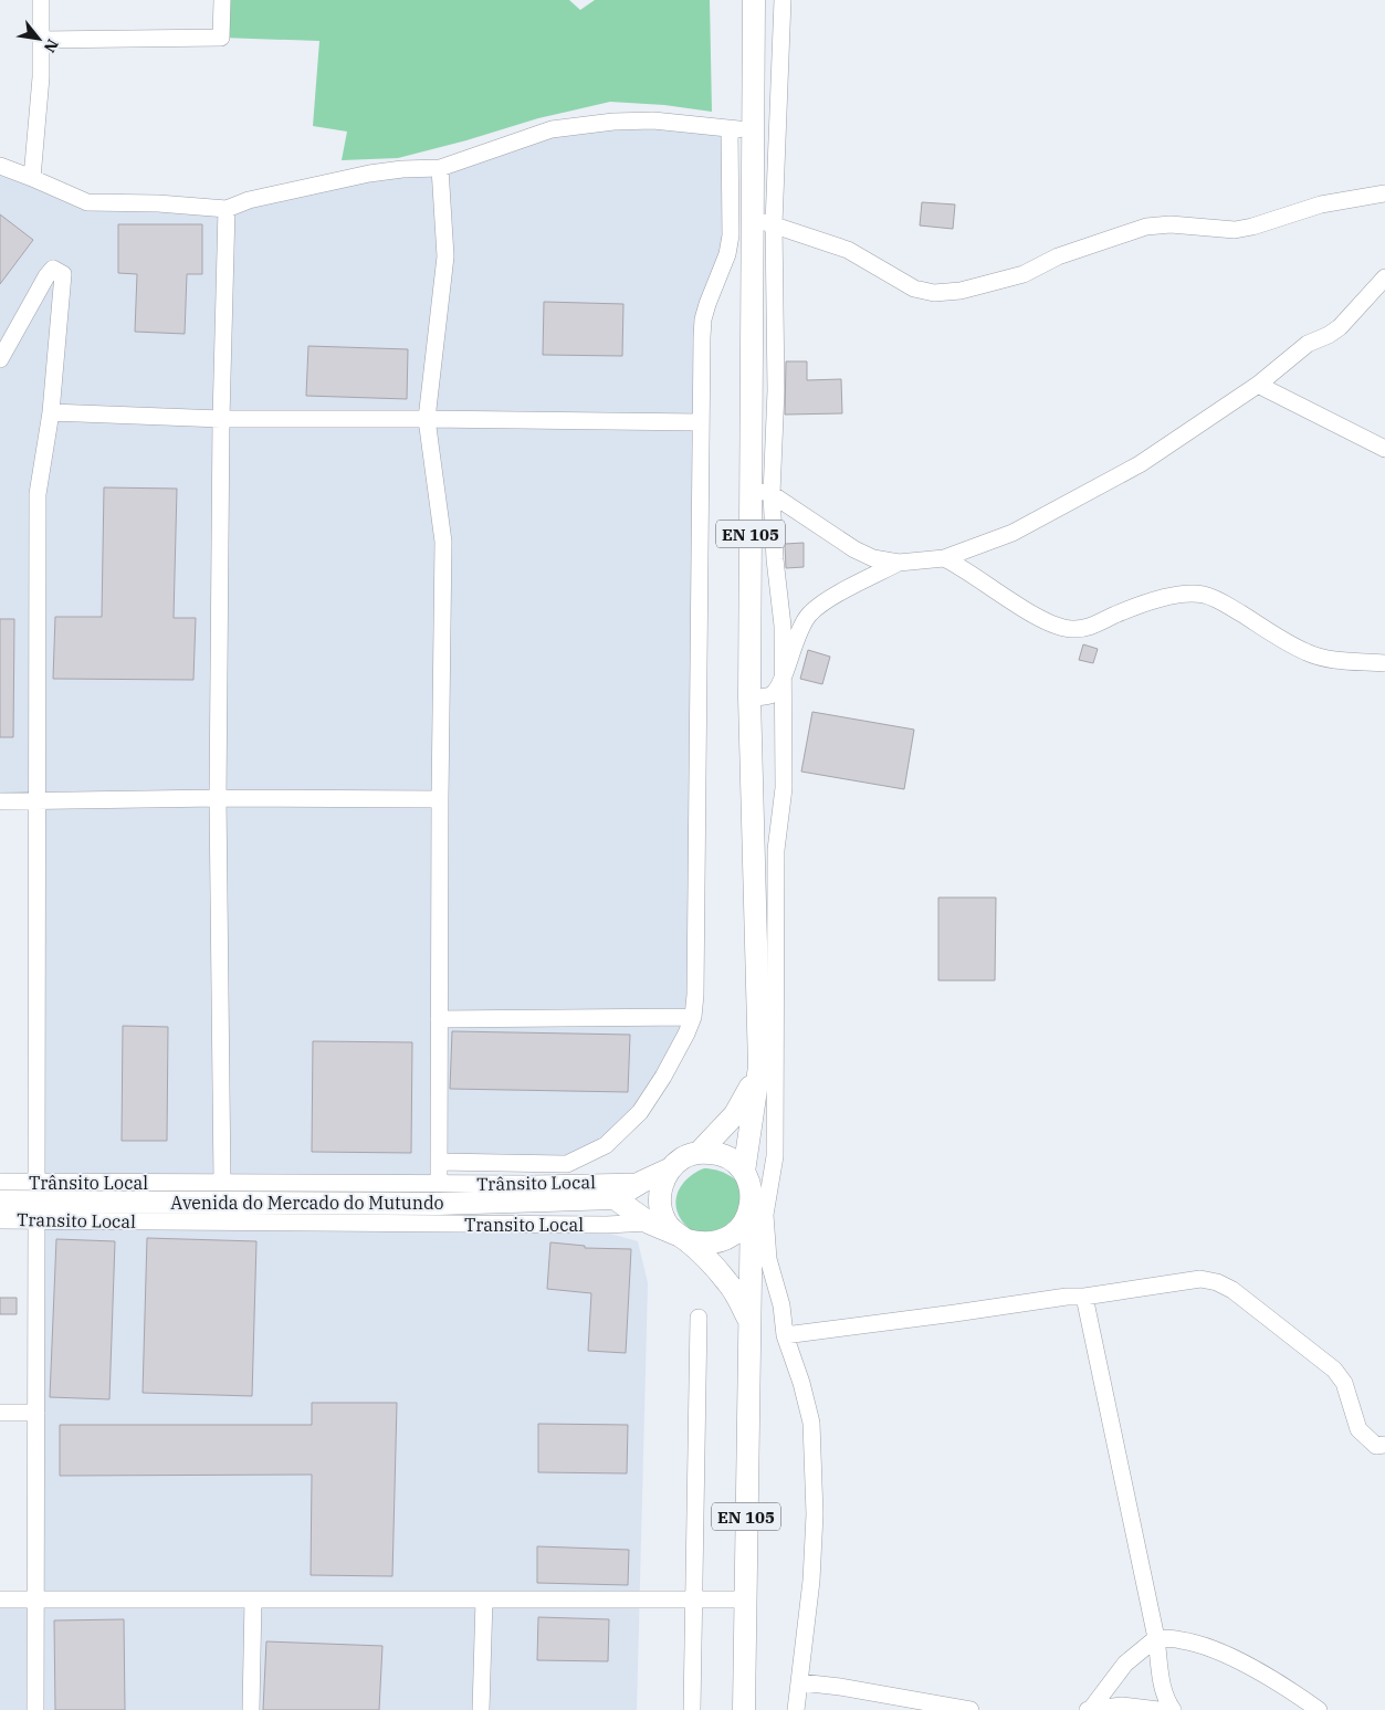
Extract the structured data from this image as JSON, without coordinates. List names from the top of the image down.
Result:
{
  "streets": {
    "main road": ["EN 105", "Avenida do Mercado do Mutundo"],
    "street": ["Trânsito Local", "Transito Local"]
  },
  "north": "bottom right"
}
